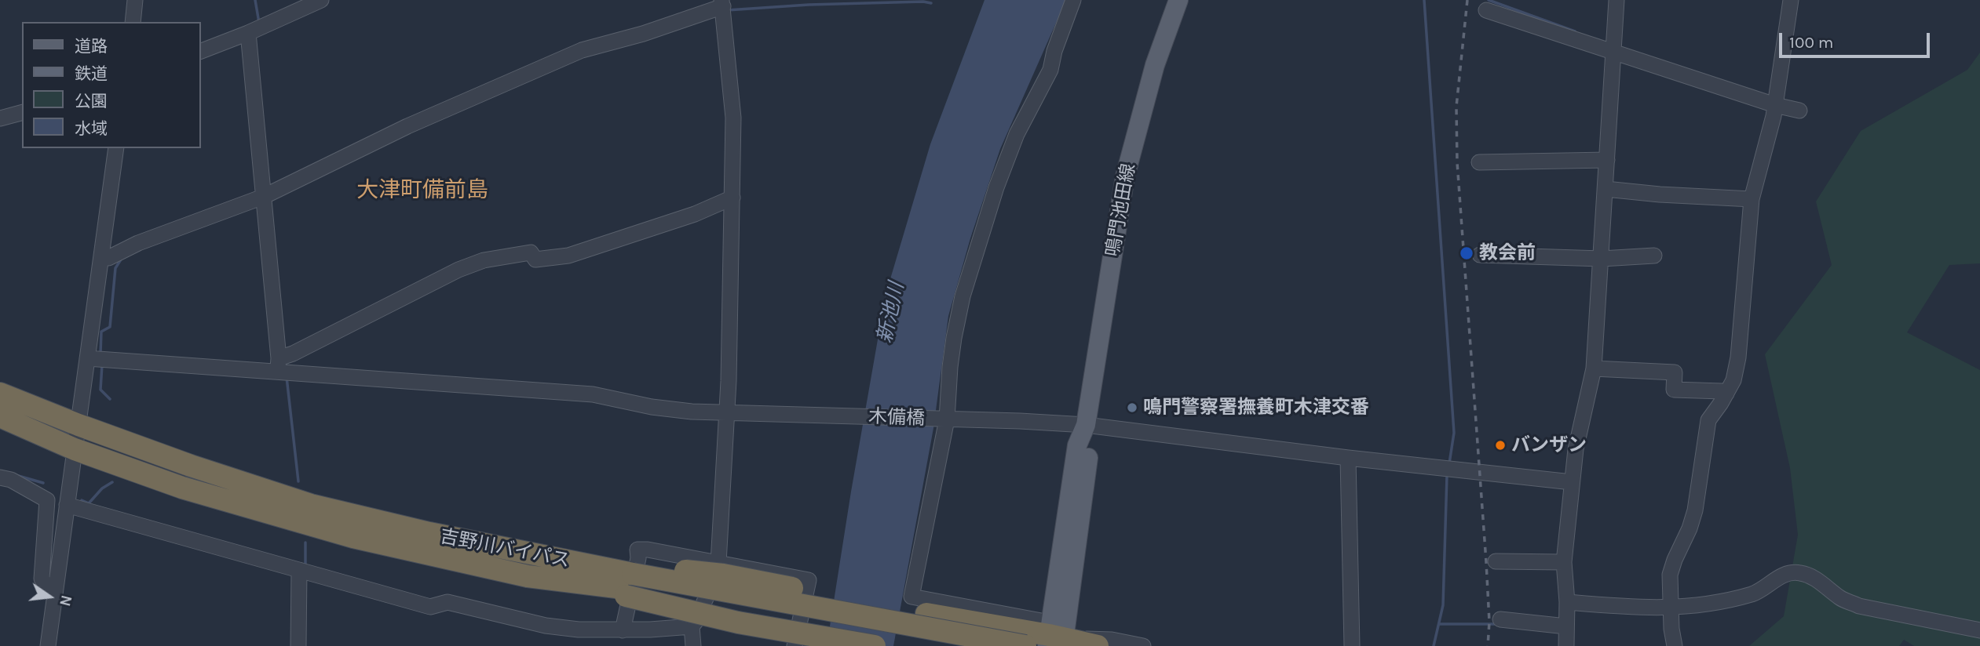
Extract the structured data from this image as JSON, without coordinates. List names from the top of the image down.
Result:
{
  "streets": {
    "highway": ["吉野川バイパス"],
    "main road": ["鳴門池田線"],
    "street": ["木備橋"]
  },
  "crossings": [
    ["鳴門池田線", "木備橋"]
  ],
  "districts": ["大津町備前島"],
  "water": ["新池川"],
  "places": ["教会前", "鳴門警察署撫養町木津交番", "バンザン"],
  "legend": [
    "道路",
    "鉄道",
    "公園",
    "水域"
  ],
  "scale_bar": "100 m",
  "north": "right"
}
